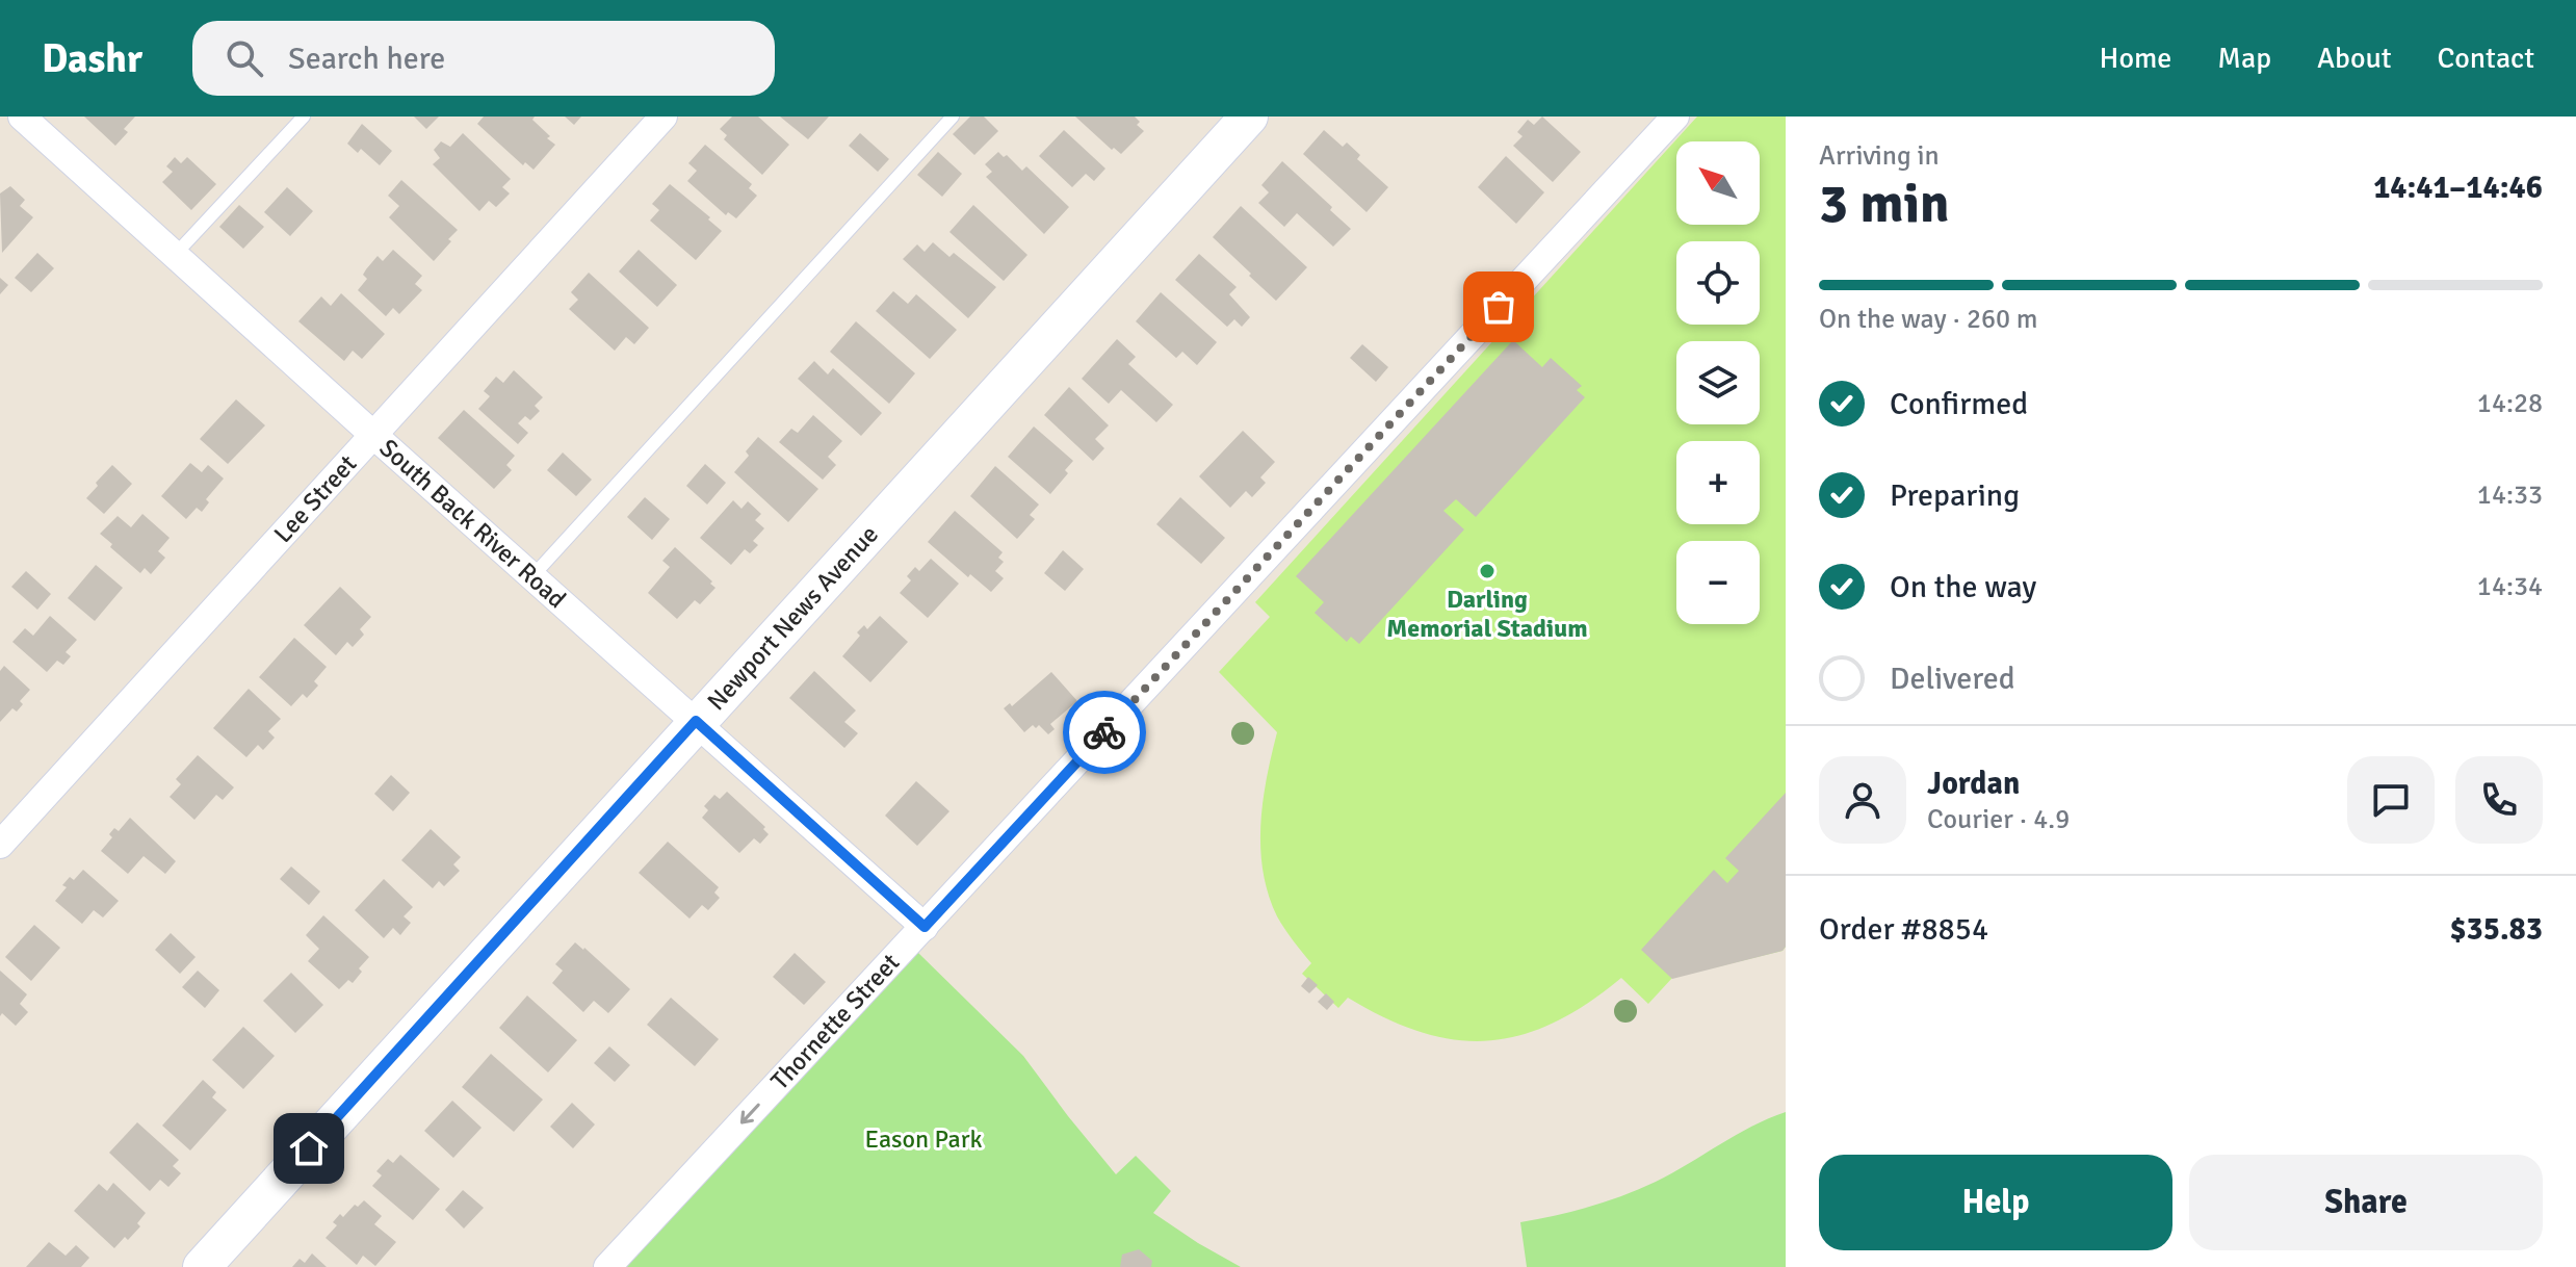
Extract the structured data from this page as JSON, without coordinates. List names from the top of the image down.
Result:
{
  "streets": {
    "street": [
      "Lee Street",
      "South Back River Road",
      "Newport News Avenue",
      "Thornette Street"
    ]
  },
  "crossings": [
    ["Lee Street", "South Back River Road"],
    ["South Back River Road", "Newport News Avenue"],
    ["South Back River Road", "Thornette Street"]
  ],
  "parks": ["Eason Park"],
  "places": ["Darling Memorial Stadium"],
  "north": "top left",
  "page": {
    "header": "Dashr",
    "search": "Search here",
    "nav": [
      "Home",
      "Map",
      "About",
      "Contact"
    ],
    "heading": ["3 min", "Arriving in", "14:41–14:46"],
    "panel": [
      "Jordan",
      "Courier · 4.9",
      "Order #8854",
      "$35.83"
    ],
    "map_buttons": ["+", "−"],
    "bar": "On the way · 260 m",
    "list": [
      ["Confirmed", "14:28"],
      ["Preparing", "14:33"],
      ["On the way", "14:34"],
      "Delivered"
    ],
    "buttons": ["Help", "Share"]
  }
}
